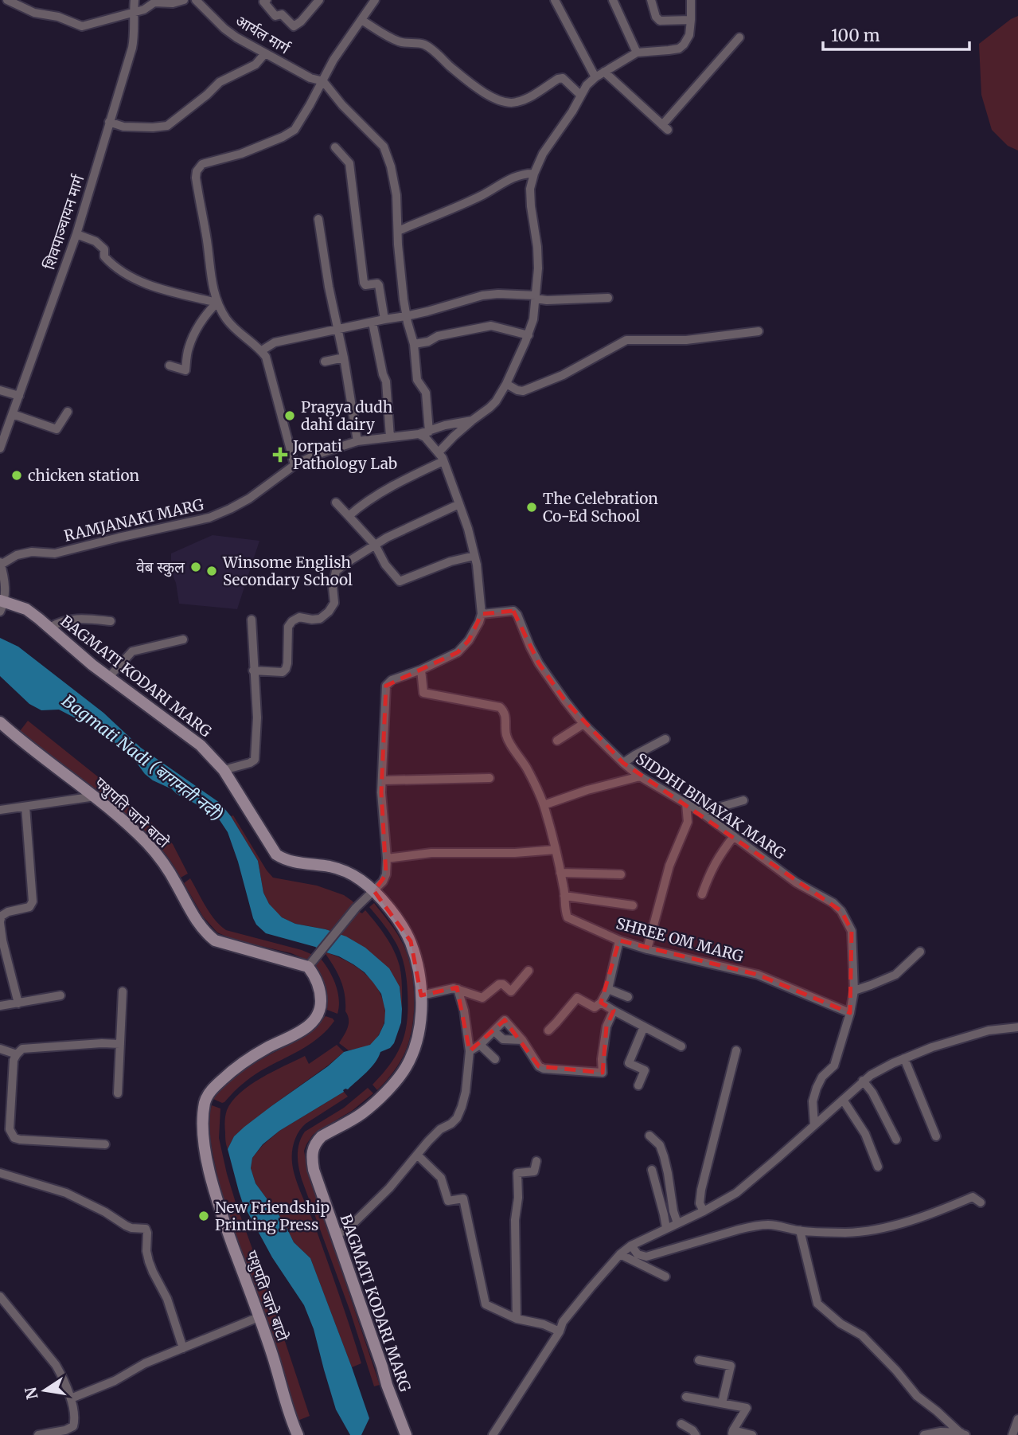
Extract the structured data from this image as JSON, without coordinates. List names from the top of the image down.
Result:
{
  "streets": {
    "main road": ["BAGMATI KODARI MARG", "पशुपति जाने बाटो"],
    "street": [
      "आर्यल मार्ग",
      "शिवपाञ्चायन मार्ग",
      "RAMJANAKI MARG",
      "SIDDHI BINAYAK MARG",
      "SHREE OM MARG"
    ]
  },
  "crossings": [
    ["SIDDHI BINAYAK MARG", "SHREE OM MARG"]
  ],
  "water": ["Bagmati Nadi (बागमती नदी)"],
  "places": {
    "other": [
      "Pragya dudh dahi dairy",
      "chicken station",
      "The Celebration Co-Ed School",
      "वेब स्कुल",
      "Winsome English Secondary School",
      "New Friendship Printing Press"
    ],
    "health": ["Jorpati Pathology Lab"]
  },
  "scale_bar": "100 m",
  "north": "left"
}
